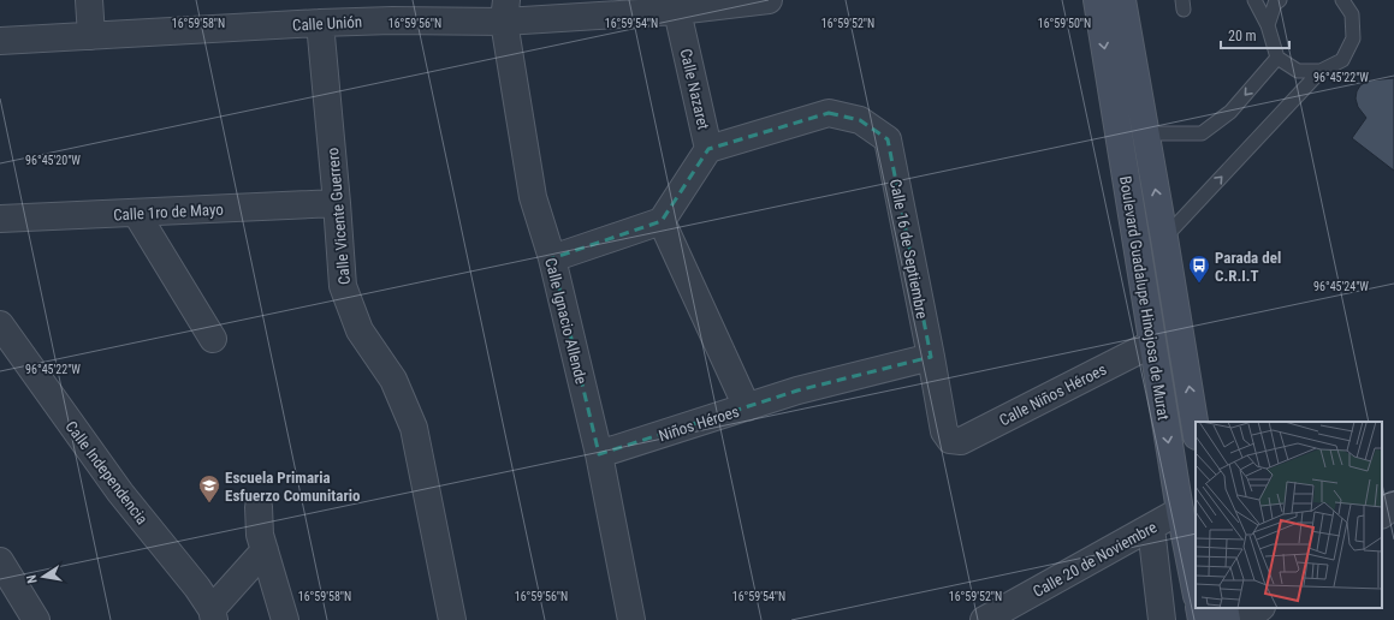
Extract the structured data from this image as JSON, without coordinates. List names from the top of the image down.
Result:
{
  "streets": {
    "main road": ["Boulevard Guadalupe Hinojosa de Murat"],
    "street": [
      "Calle Unión",
      "Calle Nazaret",
      "Calle 1ro de Mayo",
      "Calle Vicente Guerrero",
      "Calle 16 de Septiembre",
      "Calle Ignacio Allende",
      "Calle Niños Héroes",
      "Niños Héroes",
      "Calle Independencia",
      "Calle 20 de Noviembre"
    ]
  },
  "crossings": [
    ["Calle Unión", "Calle Nazaret"],
    ["Calle Unión", "Calle Vicente Guerrero"],
    ["Calle Unión", "Calle Ignacio Allende"],
    ["Calle Nazaret", "Calle 16 de Septiembre"],
    ["Calle 1ro de Mayo", "Calle Vicente Guerrero"],
    ["Calle 16 de Septiembre", "Calle Niños Héroes"],
    ["Calle 16 de Septiembre", "Niños Héroes"],
    ["Boulevard Guadalupe Hinojosa de Murat", "Calle Niños Héroes"],
    ["Boulevard Guadalupe Hinojosa de Murat", "Calle 20 de Noviembre"],
    ["Calle Ignacio Allende", "Niños Héroes"]
  ],
  "places": {
    "bus stop": ["Parada del C.R.I.T"],
    "school or university": ["Escuela Primaria Esfuerzo Comunitario"]
  },
  "scale_bar": "20 m",
  "north": "left",
  "coordinates": [
    "16°59'58\"N",
    "16°59'56\"N",
    "16°59'54\"N",
    "16°59'52\"N",
    "16°59'50\"N",
    "96°45'22\"W",
    "96°45'20\"W",
    "96°45'24\"W"
  ]
}
